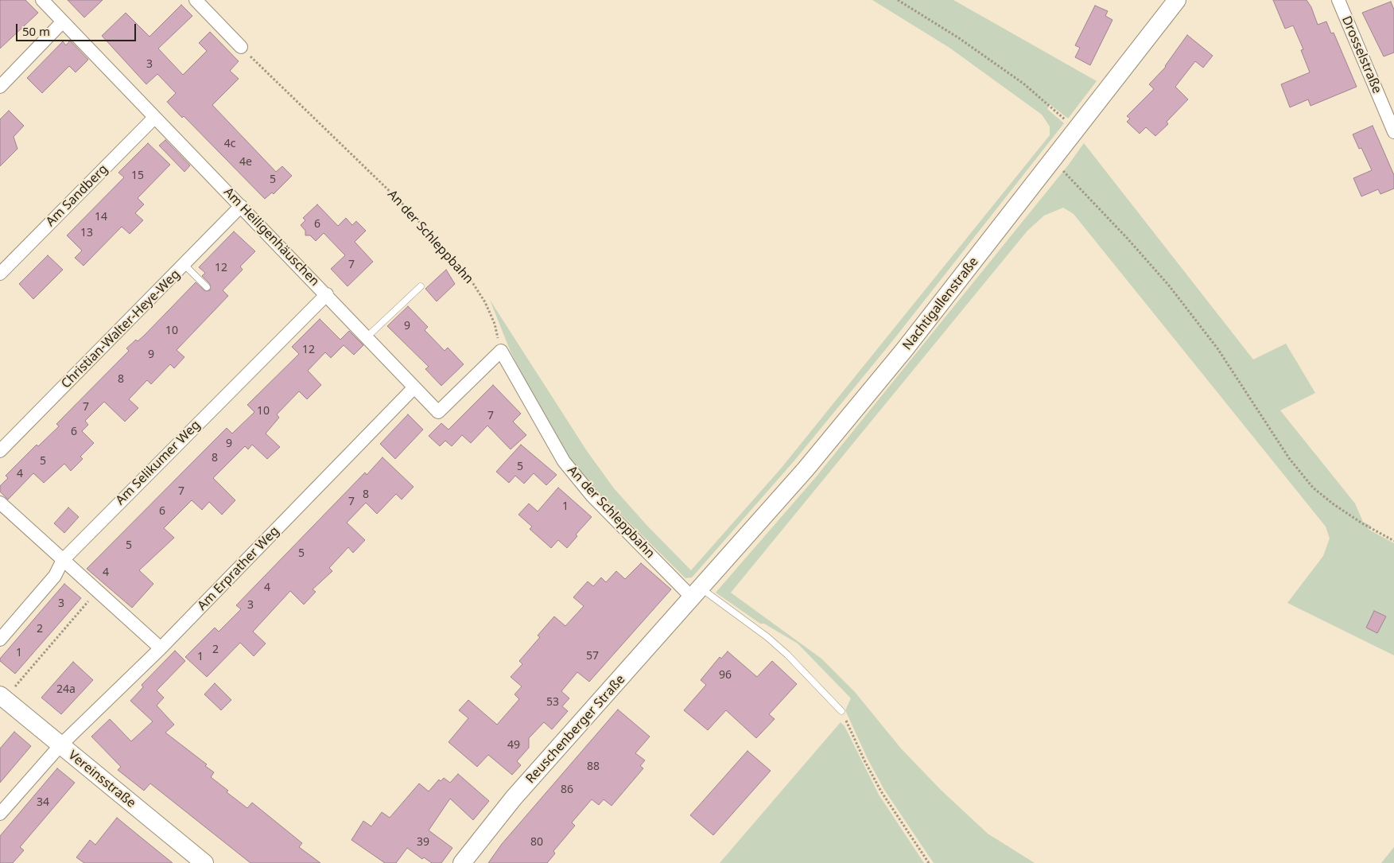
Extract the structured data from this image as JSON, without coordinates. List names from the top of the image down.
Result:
{
  "streets": {
    "main road": ["Nachtigallenstraße", "Reuschenberger Straße", "Vereinsstraße"],
    "street": [
      "Drosselstraße",
      "Am Sandberg",
      "Am Heiligenhäuschen",
      "An der Schleppbahn",
      "Christian-Walter-Heye-Weg",
      "Am Selikumer Weg",
      "Am Erprather Weg"
    ]
  },
  "crossings": [
    ["Am Sandberg", "Am Heiligenhäuschen"],
    ["Am Heiligenhäuschen", "An der Schleppbahn"],
    ["Am Heiligenhäuschen", "Christian-Walter-Heye-Weg"],
    ["Am Heiligenhäuschen", "Am Selikumer Weg"],
    ["Am Heiligenhäuschen", "Am Erprather Weg"],
    ["An der Schleppbahn", "Nachtigallenstraße"],
    ["An der Schleppbahn", "Reuschenberger Straße"],
    ["Nachtigallenstraße", "Reuschenberger Straße"],
    ["Am Erprather Weg", "Vereinsstraße"]
  ],
  "house_numbers": [
    "3",
    "4c",
    "4e",
    "15",
    "5",
    "14",
    "6",
    "13",
    "7",
    "12",
    "9",
    "10",
    "12",
    "9",
    "8",
    "7",
    "10",
    "7",
    "6",
    "9",
    "8",
    "5",
    "5",
    "4",
    "7",
    "8",
    "7",
    "1",
    "6",
    "5",
    "5",
    "4",
    "4",
    "3",
    "3",
    "2",
    "2",
    "1",
    "57",
    "1",
    "96",
    "24a",
    "53",
    "49",
    "88",
    "86",
    "34",
    "39",
    "80"
  ],
  "scale_bar": "50 m"
}
